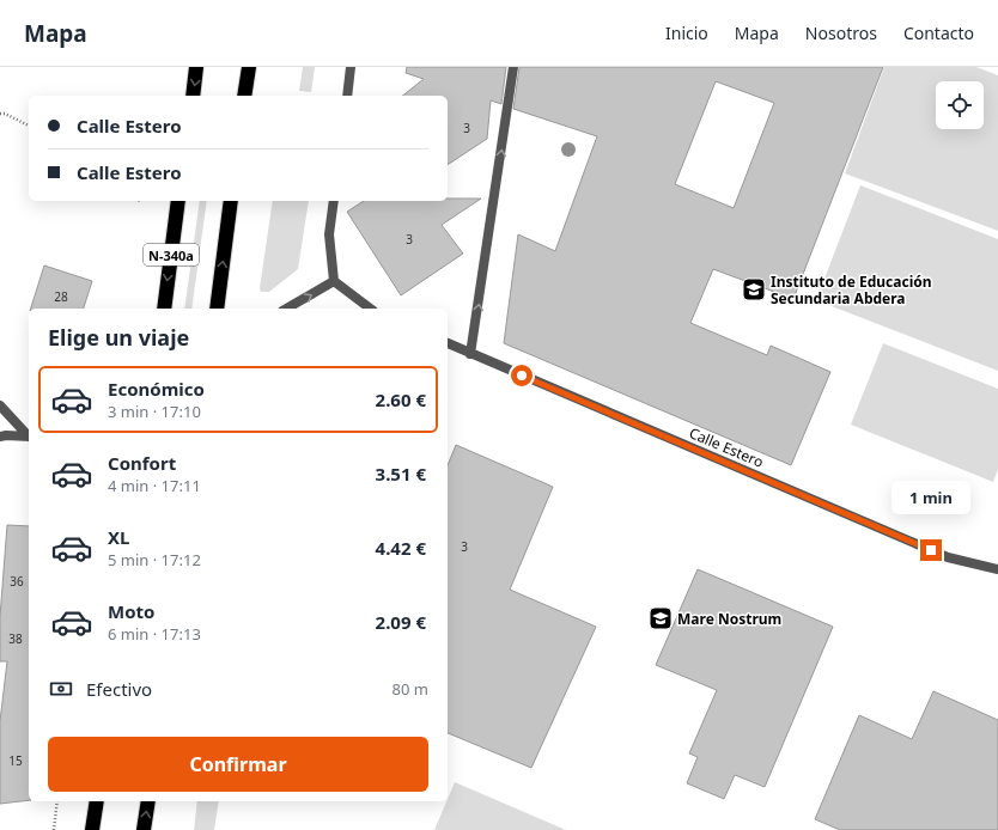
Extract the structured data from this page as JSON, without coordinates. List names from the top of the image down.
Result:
{
  "streets": {
    "highway": ["N-340a"],
    "street": ["Calle Estero"]
  },
  "places": {
    "school or university": ["Instituto de Educación Secundaria Abdera", "Mare Nostrum"]
  },
  "house_numbers": [
    "3",
    "3",
    "28",
    "3",
    "36",
    "38",
    "15"
  ],
  "page": {
    "header": "Mapa",
    "nav": [
      "Inicio",
      "Mapa",
      "Nosotros",
      "Contacto"
    ],
    "banner": ["Calle Estero", "Calle Estero"],
    "heading": "Elige un viaje",
    "list": [
      {
        "name": "Económico",
        "note": "3 min · 17:10",
        "value": "2.60 €"
      },
      {
        "name": "Confort",
        "note": "4 min · 17:11",
        "value": "3.51 €"
      },
      {
        "name": "XL",
        "note": "5 min · 17:12",
        "value": "4.42 €"
      },
      {
        "name": "Moto",
        "note": "6 min · 17:13",
        "value": "2.09 €"
      }
    ],
    "bubble": "1 min",
    "pay": ["Efectivo", "80 m"],
    "buttons": "Confirmar"
  }
}
